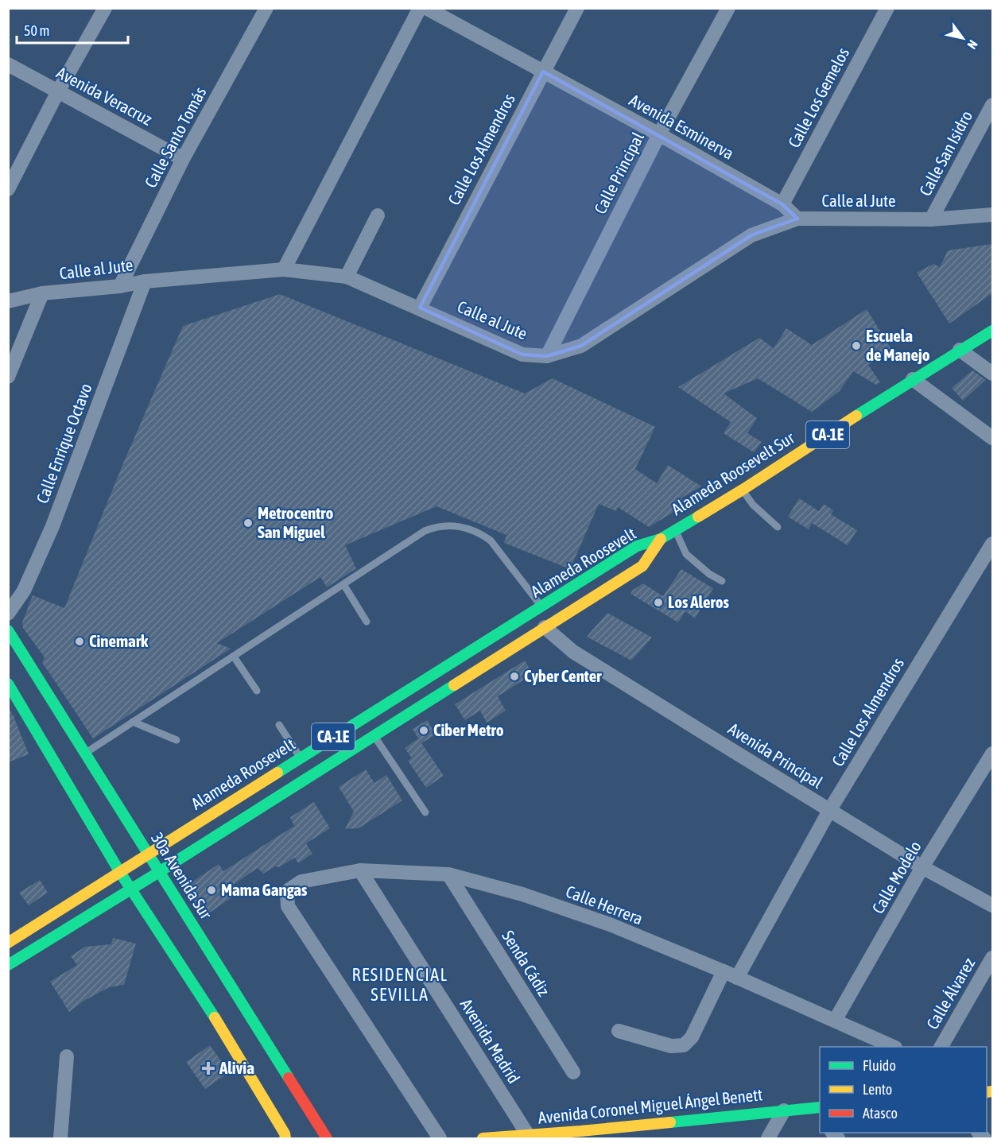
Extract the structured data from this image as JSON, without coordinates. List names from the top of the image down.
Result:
{
  "streets": {
    "main road": [
      "CA-1E",
      "Alameda Roosevelt Sur",
      "Alameda Roosevelt",
      "30a Avenida Sur",
      "Avenida Coronel Miguel Ángel Benett"
    ],
    "street": [
      "Avenida Veracruz",
      "Calle Los Gemelos",
      "Avenida Esminerva",
      "Calle Santo Tomás",
      "Calle Los Almendros",
      "Calle San Isidro",
      "Calle Principal",
      "Calle al Jute",
      "Calle Enrique Octavo",
      "Avenida Principal",
      "Calle Modelo",
      "Calle Herrera",
      "Senda Cádiz",
      "Calle Álvarez",
      "Avenida Madrid"
    ]
  },
  "crossings": [
    ["Avenida Veracruz", "Calle Santo Tomás"],
    ["Calle Los Gemelos", "Avenida Esminerva"],
    ["Avenida Esminerva", "Calle Los Almendros"],
    ["Avenida Esminerva", "Calle Principal"],
    ["Avenida Esminerva", "Calle al Jute"],
    ["Calle Santo Tomás", "Calle al Jute"],
    ["Calle Los Almendros", "Calle al Jute"],
    ["Calle Los Almendros", "Avenida Principal"],
    ["Calle Los Almendros", "Calle Herrera"],
    ["Calle San Isidro", "Calle al Jute"],
    ["Calle Principal", "Calle al Jute"],
    ["Calle al Jute", "Calle Enrique Octavo"],
    ["Alameda Roosevelt Sur", "Alameda Roosevelt"],
    ["Alameda Roosevelt", "Avenida Principal"],
    ["Alameda Roosevelt", "30a Avenida Sur"],
    ["Avenida Principal", "Calle Modelo"],
    ["Calle Modelo", "Calle Herrera"],
    ["Calle Herrera", "Senda Cádiz"],
    ["Calle Herrera", "Avenida Madrid"],
    ["Avenida Madrid", "Avenida Coronel Miguel Ángel Benett"]
  ],
  "districts": ["RESIDENCIAL SEVILLA"],
  "places": {
    "other": [
      "Escuela de Manejo",
      "Metrocentro San Miguel",
      "Los Aleros",
      "Cinemark",
      "Cyber Center",
      "Ciber Metro",
      "Mama Gangas"
    ],
    "health": ["Alivia"]
  },
  "legend": ["Fluido", "Lento", "Atasco"],
  "scale_bar": "50 m",
  "north": "bottom right"
}
